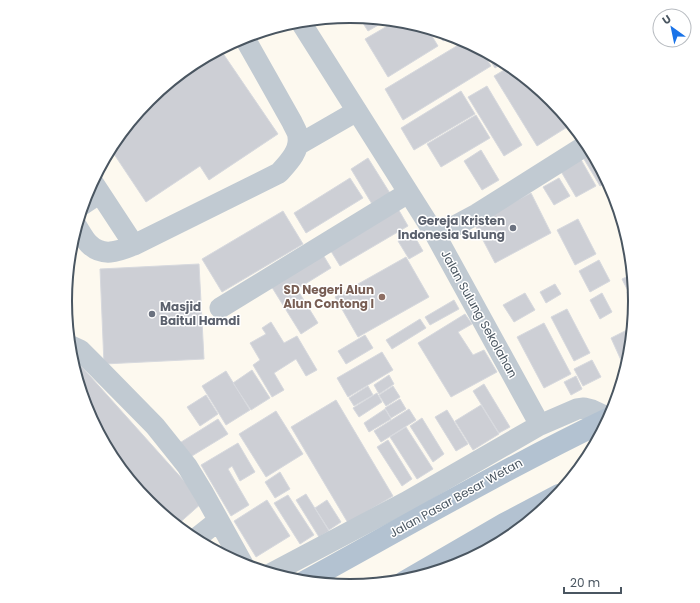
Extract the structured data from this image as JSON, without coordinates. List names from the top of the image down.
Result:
{
  "streets": {
    "main road": ["Jalan Pasar Besar Wetan"],
    "street": ["Jalan Sulung Sekolahan"]
  },
  "places": ["Gereja Kristen Indonesia Sulung", "SD Negeri Alun Alun Contong I", "Masjid Baitul Hamdi"],
  "scale_bar": "20 m",
  "north": "top left"
}
